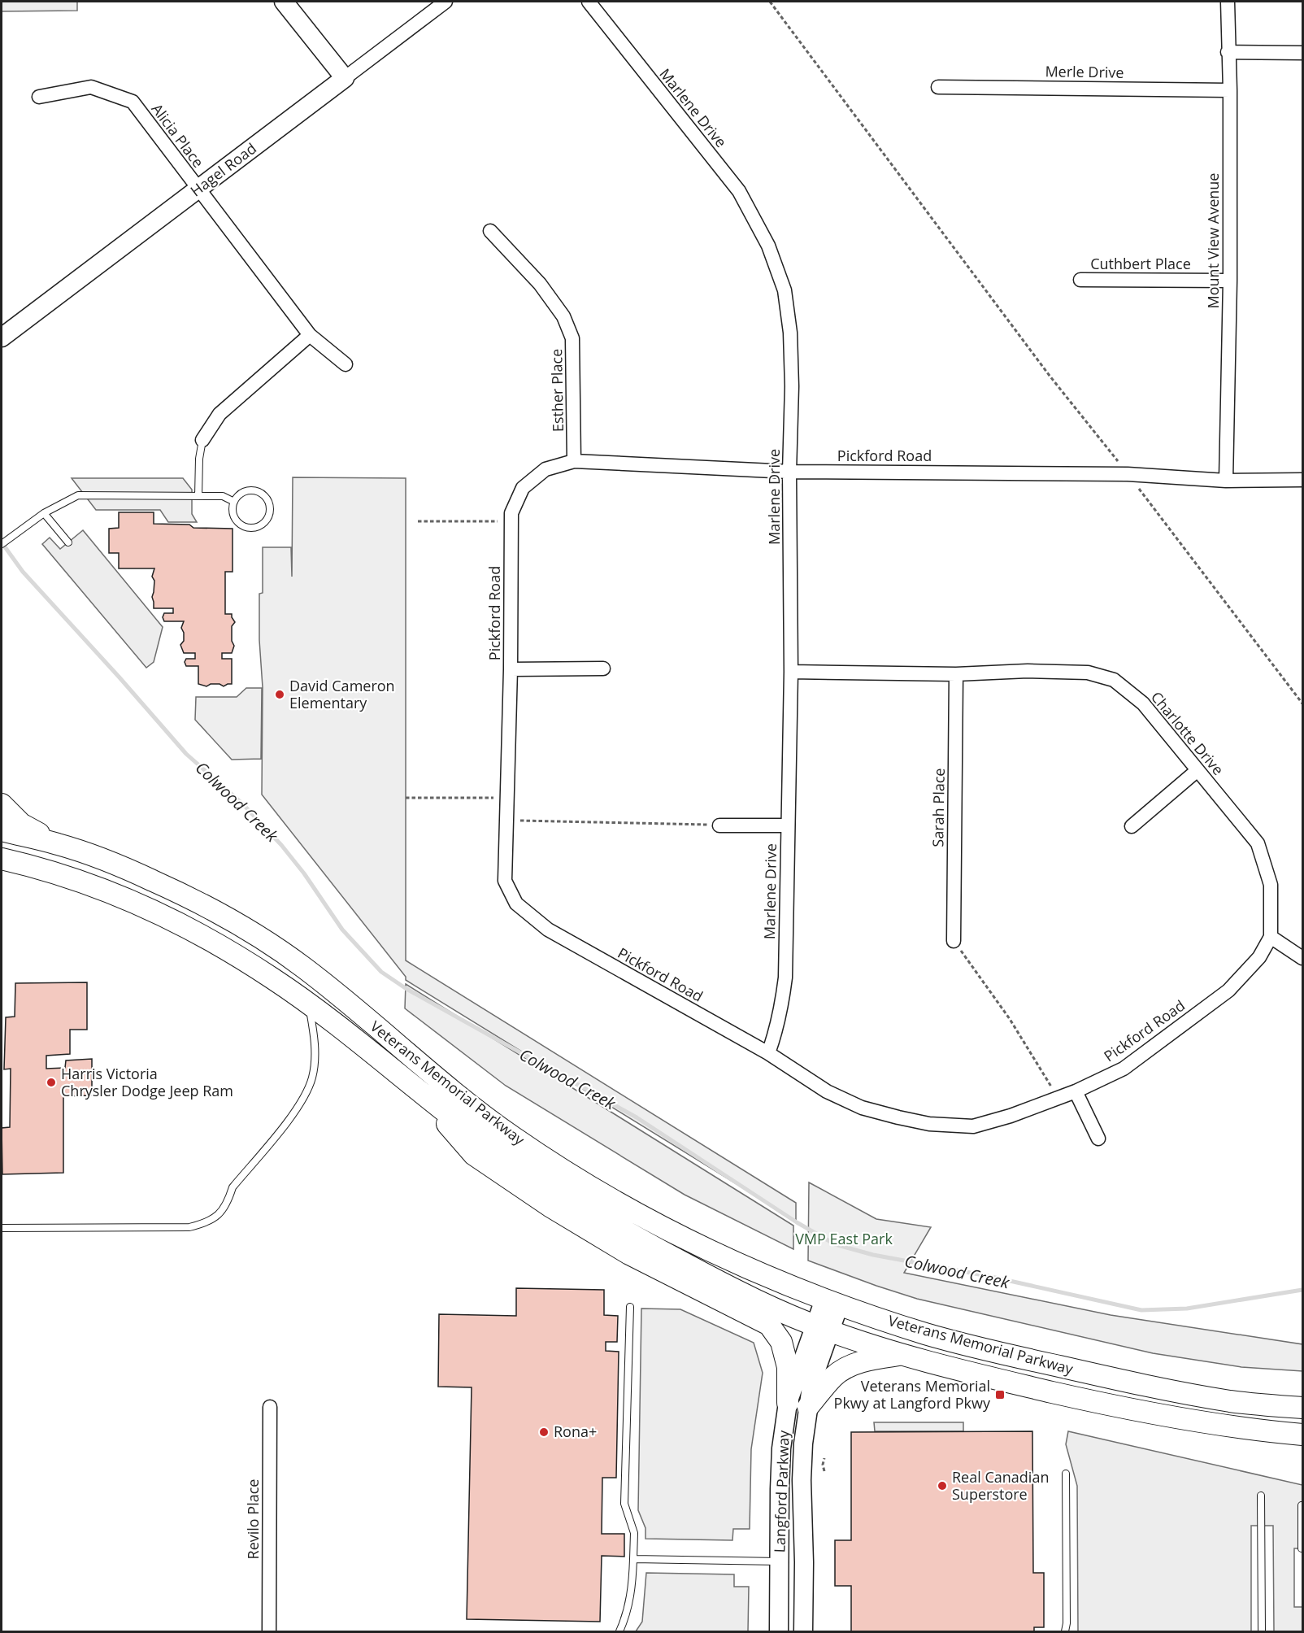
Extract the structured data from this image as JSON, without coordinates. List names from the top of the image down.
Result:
{
  "streets": {
    "main road": ["Hagel Road", "Veterans Memorial Parkway", "Langford Parkway"],
    "street": [
      "Merle Drive",
      "Marlene Drive",
      "Alicia Place",
      "Mount View Avenue",
      "Cuthbert Place",
      "Esther Place",
      "Pickford Road",
      "Charlotte Drive",
      "Sarah Place",
      "Revilo Place"
    ]
  },
  "crossings": [
    ["Merle Drive", "Mount View Avenue"],
    ["Marlene Drive", "Pickford Road"],
    ["Marlene Drive", "Charlotte Drive"],
    ["Alicia Place", "Hagel Road"],
    ["Mount View Avenue", "Cuthbert Place"],
    ["Mount View Avenue", "Pickford Road"],
    ["Esther Place", "Pickford Road"],
    ["Pickford Road", "Charlotte Drive"],
    ["Charlotte Drive", "Sarah Place"],
    ["Veterans Memorial Parkway", "Langford Parkway"]
  ],
  "water": ["Colwood Creek"],
  "parks": ["VMP East Park"],
  "places": {
    "other": [
      "David Cameron Elementary",
      "Harris Victoria Chrysler Dodge Jeep Ram",
      "Rona+",
      "Real Canadian Superstore"
    ],
    "transit": ["Veterans Memorial Pkwy at Langford Pkwy"]
  }
}
